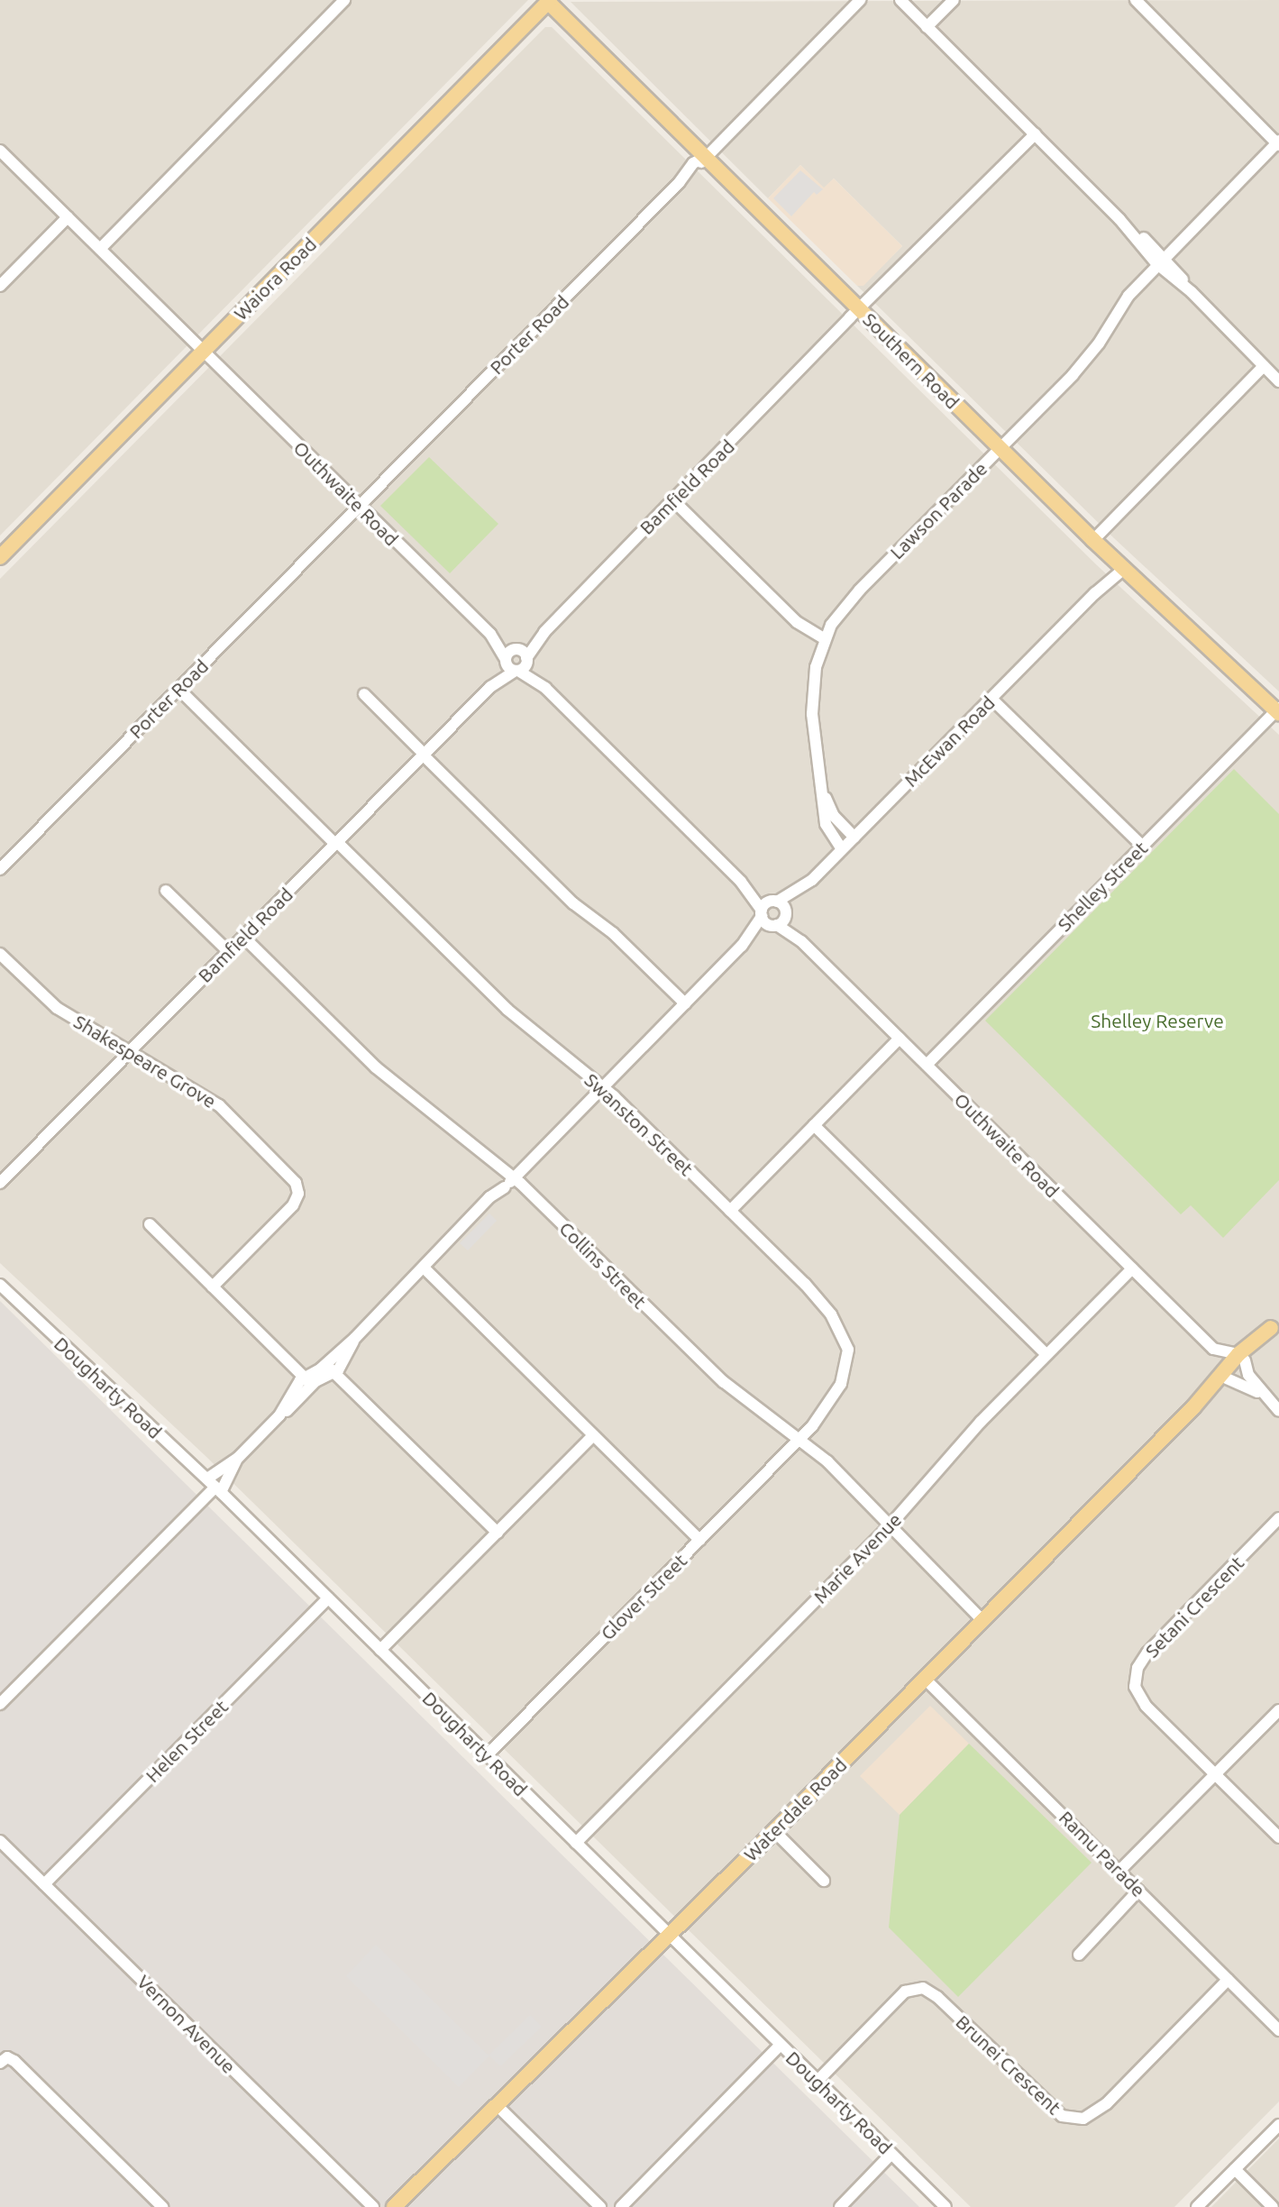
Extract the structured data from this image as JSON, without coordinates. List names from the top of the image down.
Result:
{
  "streets": {
    "main road": ["Waiora Road", "Southern Road", "Waterdale Road"],
    "street": [
      "Porter Road",
      "Bamfield Road",
      "Outhwaite Road",
      "Lawson Parade",
      "McEwan Road",
      "Shelley Street",
      "Shakespeare Grove",
      "Swanston Street",
      "Collins Street",
      "Dougharty Road",
      "Marie Avenue",
      "Glover Street",
      "Setani Crescent",
      "Helen Street",
      "Ramu Parade",
      "Vernon Avenue",
      "Brunei Crescent"
    ]
  },
  "crossings": [
    ["Waiora Road", "Southern Road"],
    ["Waiora Road", "Outhwaite Road"],
    ["Porter Road", "Southern Road"],
    ["Porter Road", "Outhwaite Road"],
    ["Porter Road", "Swanston Street"],
    ["Southern Road", "Bamfield Road"],
    ["Southern Road", "Lawson Parade"],
    ["Southern Road", "McEwan Road"],
    ["Southern Road", "Shelley Street"],
    ["Bamfield Road", "Outhwaite Road"],
    ["Bamfield Road", "Shakespeare Grove"],
    ["Bamfield Road", "Swanston Street"],
    ["Bamfield Road", "Collins Street"],
    ["Outhwaite Road", "McEwan Road"],
    ["Outhwaite Road", "Shelley Street"],
    ["Outhwaite Road", "Marie Avenue"],
    ["Outhwaite Road", "Waterdale Road"],
    ["Lawson Parade", "McEwan Road"],
    ["McEwan Road", "Swanston Street"],
    ["McEwan Road", "Collins Street"],
    ["McEwan Road", "Dougharty Road"],
    ["Swanston Street", "Collins Street"],
    ["Swanston Street", "Glover Street"],
    ["Collins Street", "Marie Avenue"],
    ["Collins Street", "Glover Street"],
    ["Collins Street", "Waterdale Road"],
    ["Dougharty Road", "Marie Avenue"],
    ["Dougharty Road", "Glover Street"],
    ["Dougharty Road", "Helen Street"],
    ["Dougharty Road", "Waterdale Road"],
    ["Dougharty Road", "Brunei Crescent"],
    ["Helen Street", "Vernon Avenue"],
    ["Waterdale Road", "Ramu Parade"],
    ["Ramu Parade", "Brunei Crescent"]
  ],
  "parks": ["Shelley Reserve"]
}
